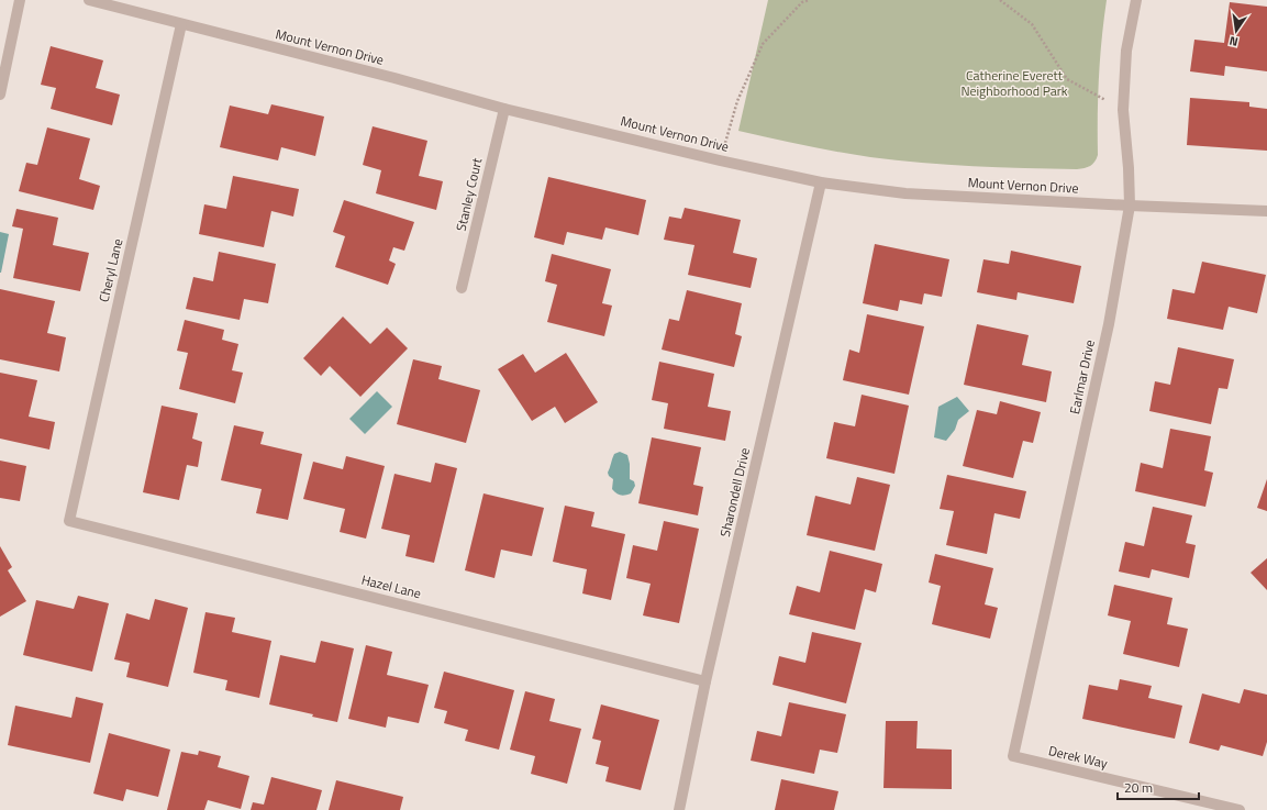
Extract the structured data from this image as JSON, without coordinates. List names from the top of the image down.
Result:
{
  "streets": {
    "street": [
      "Mount Vernon Drive",
      "Stanley Court",
      "Cheryl Lane",
      "Earlmar Drive",
      "Sharondell Drive",
      "Hazel Lane",
      "Derek Way"
    ]
  },
  "crossings": [
    ["Mount Vernon Drive", "Stanley Court"],
    ["Mount Vernon Drive", "Cheryl Lane"],
    ["Mount Vernon Drive", "Earlmar Drive"],
    ["Mount Vernon Drive", "Sharondell Drive"],
    ["Cheryl Lane", "Hazel Lane"],
    ["Earlmar Drive", "Derek Way"],
    ["Sharondell Drive", "Hazel Lane"]
  ],
  "parks": ["Catherine Everett Neighborhood Park"],
  "scale_bar": "20 m",
  "north": "bottom"
}
